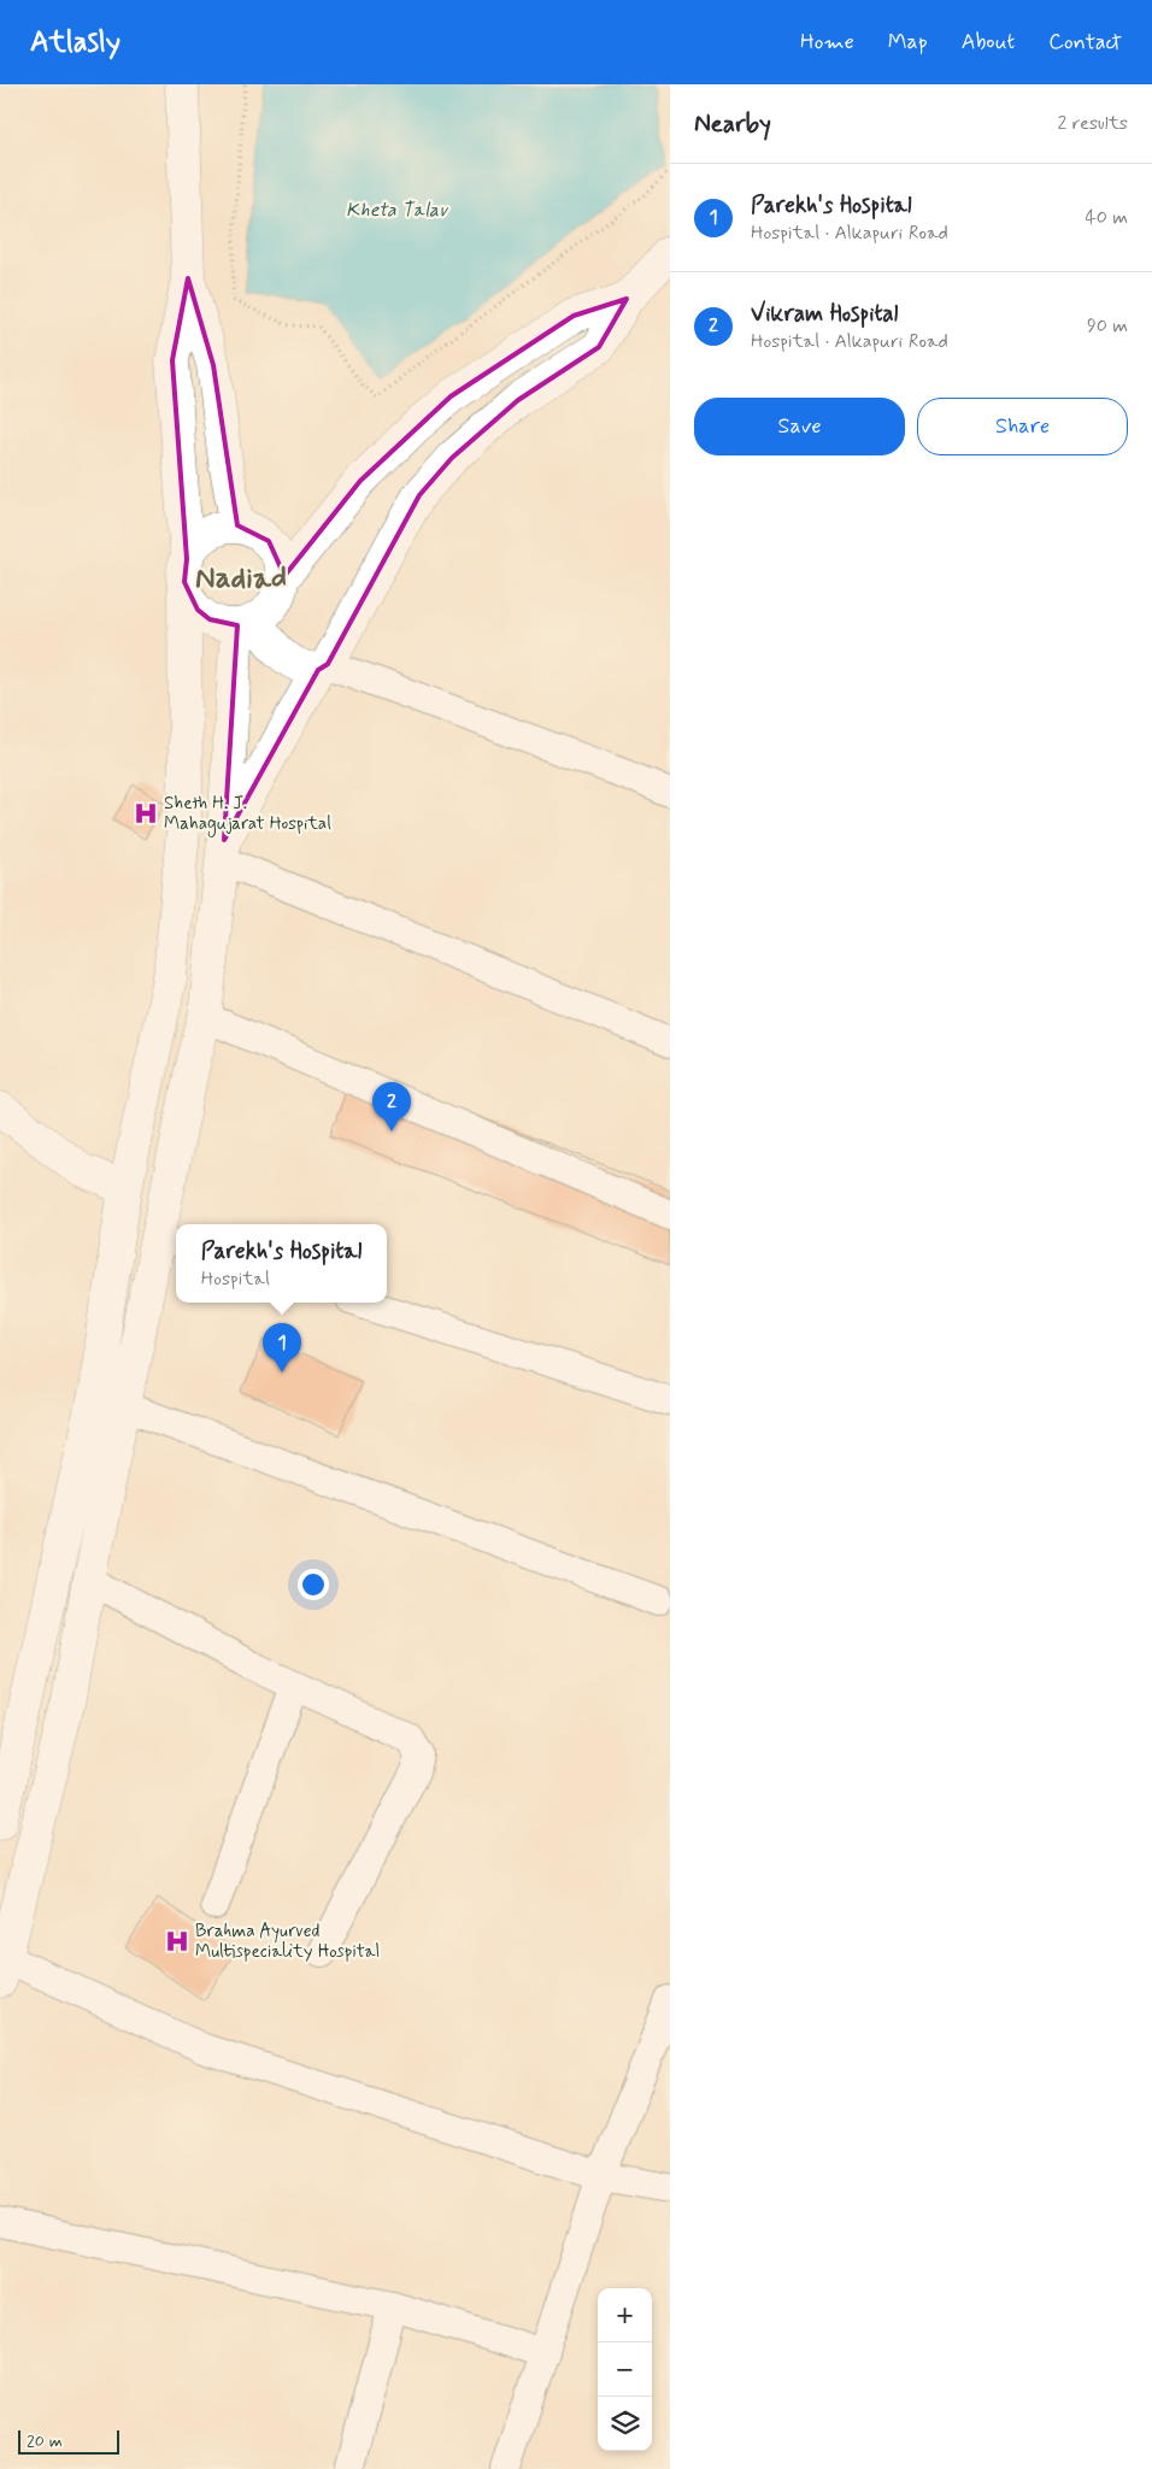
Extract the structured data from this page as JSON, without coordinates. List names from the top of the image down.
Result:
{
  "districts": ["Nadiad"],
  "water": ["Kheta Talav"],
  "places": {
    "hospital": ["Sheth H. J. Mahagujarat Hospital", "Brahma Ayurved Multispeciality Hospital"]
  },
  "scale_bar": "20 m",
  "page": {
    "header": "Atlasly",
    "nav": [
      "Home",
      "Map",
      "About",
      "Contact"
    ],
    "heading": ["Nearby", "2 results"],
    "list": [
      {
        "mark": "1",
        "name": "Parekh's Hospital",
        "note": "Hospital · Alkapuri Road",
        "value": "40 m"
      },
      {
        "mark": "2",
        "name": "Vikram Hospital",
        "note": "Hospital · Alkapuri Road",
        "value": "90 m"
      }
    ],
    "buttons": ["Save", "Share"],
    "pins": ["2", "1"],
    "popup": ["Parekh's Hospital", "Hospital"],
    "map_buttons": ["+", "−"],
    "scale": "20 m"
  }
}
